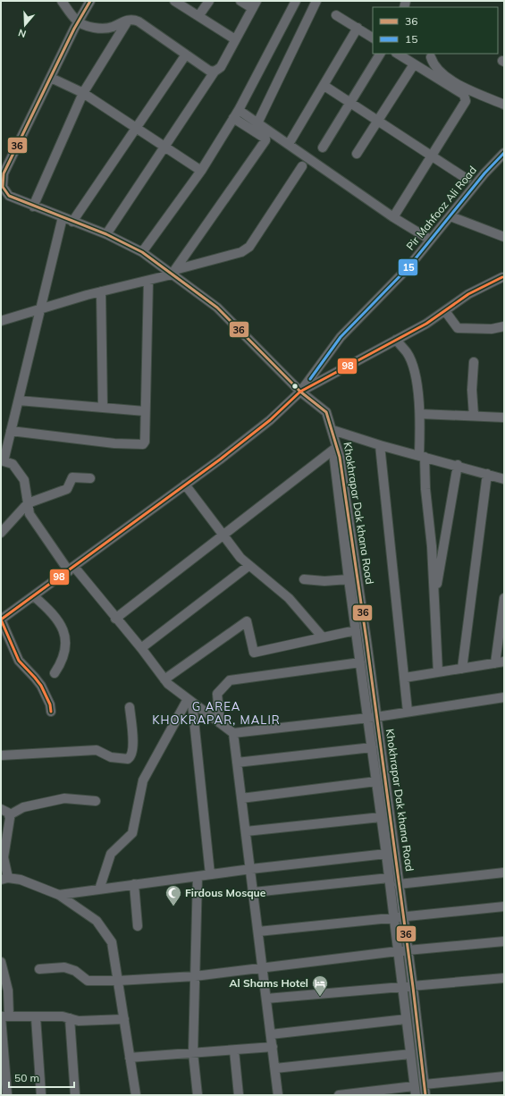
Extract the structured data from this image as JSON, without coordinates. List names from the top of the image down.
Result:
{
  "streets": {
    "street": ["Pir Mahfooz Ali Road", "Khokhrapar Dak khana Road"]
  },
  "districts": ["G AREA KHOKRAPAR, MALIR"],
  "places": {
    "mosque": ["Firdous Mosque"],
    "hotel": ["Al Shams Hotel"]
  },
  "lines": ["transit line 36", "transit line 15", "transit line 98"],
  "legend": ["36", "15"],
  "scale_bar": "50 m",
  "north": "bottom"
}
